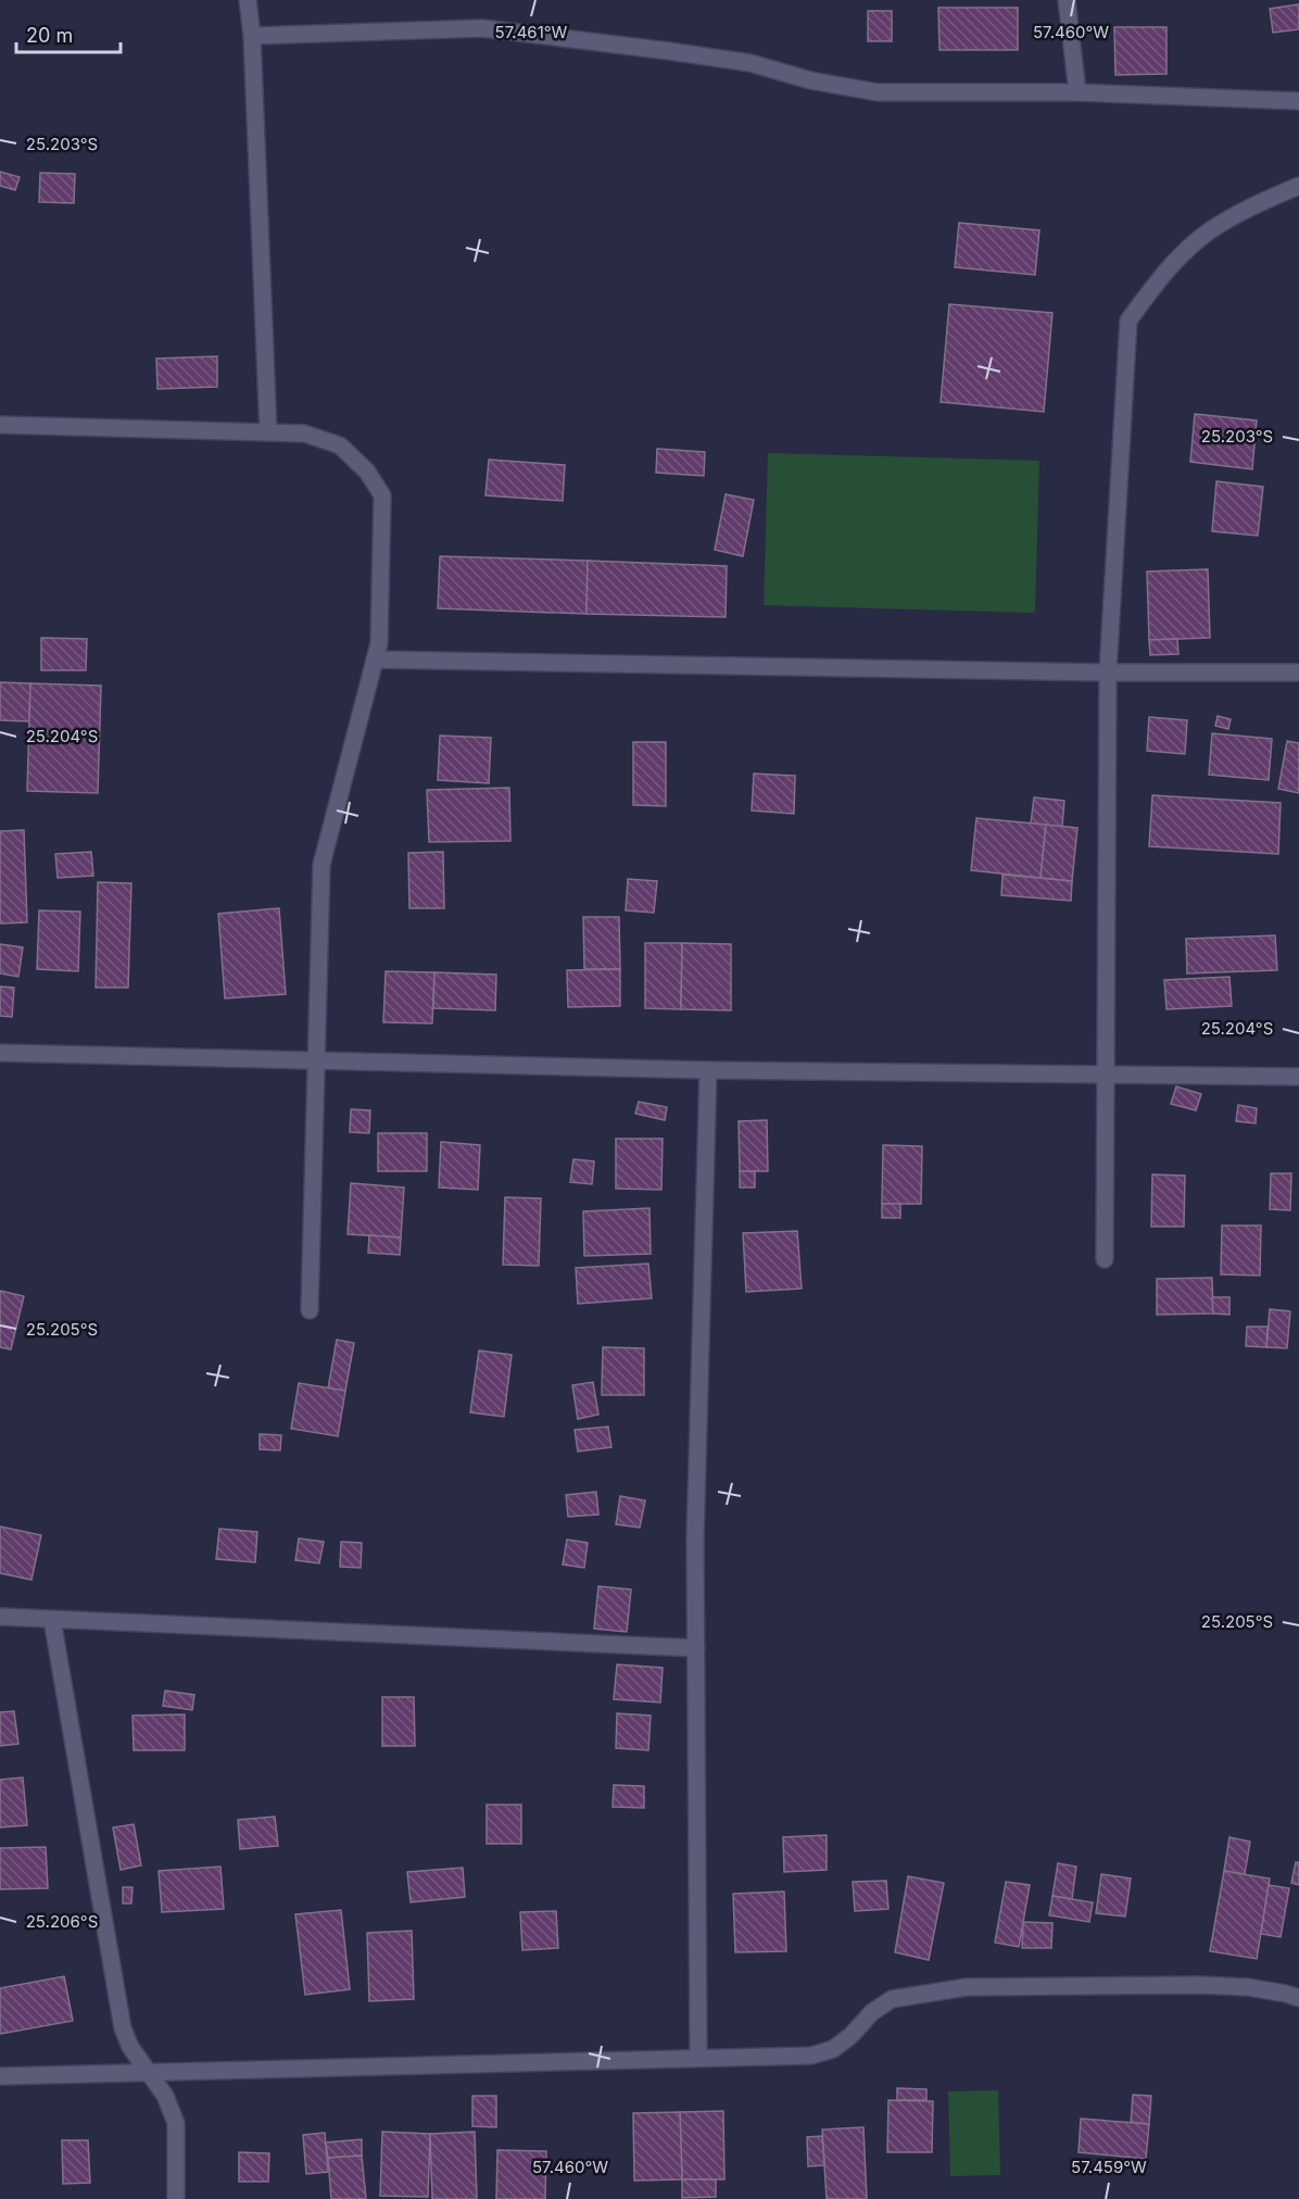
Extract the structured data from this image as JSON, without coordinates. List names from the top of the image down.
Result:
{
  "scale_bar": "20 m",
  "coordinates": [
    "57.461°W",
    "57.460°W",
    "25.203°S",
    "25.204°S",
    "25.205°S",
    "25.206°S",
    "57.459°W"
  ]
}
